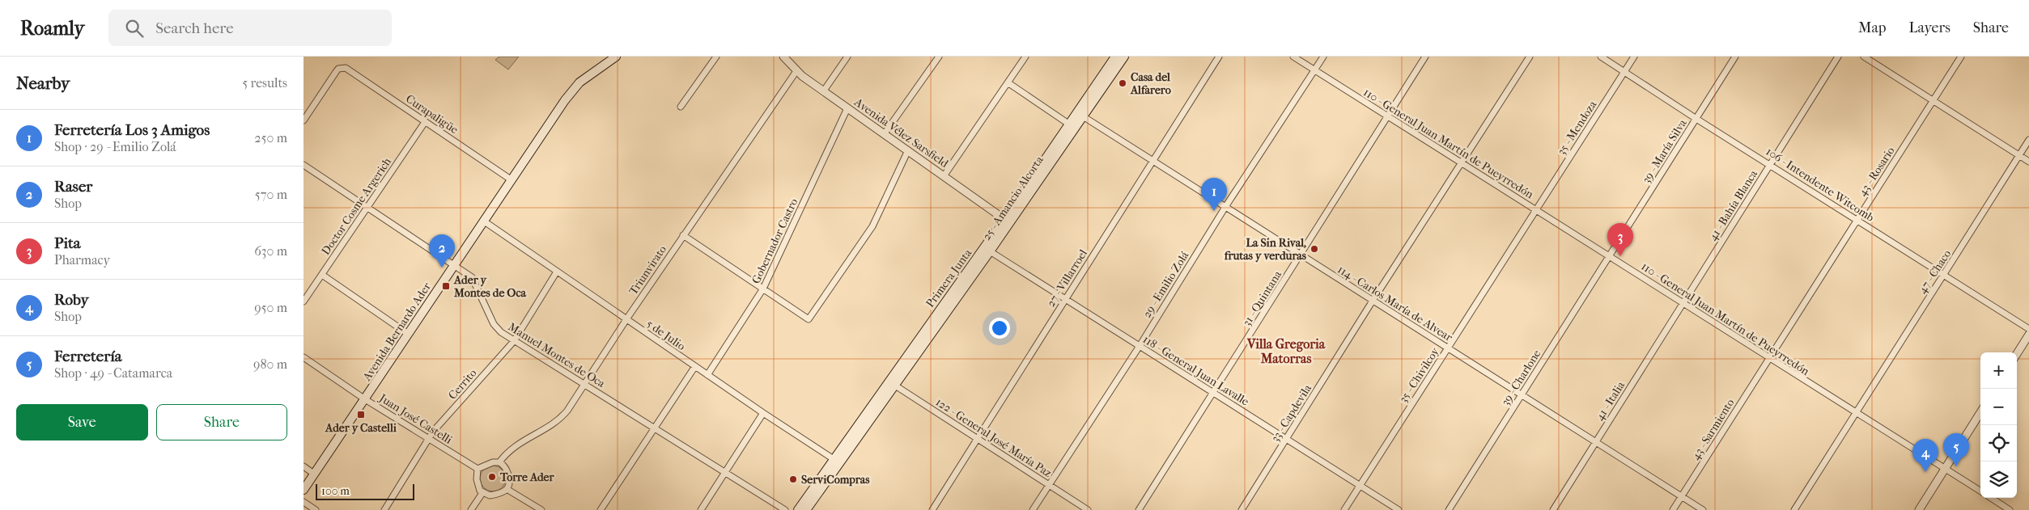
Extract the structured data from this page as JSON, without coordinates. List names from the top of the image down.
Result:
{
  "streets": {
    "main road": ["Primera Junta", "Avenida Bernardo Ader"],
    "street": [
      "Curapaligüe",
      "35 - Mendoza",
      "Avenida Vélez Sarsfield",
      "110 - General Juan Martín de Pueyrredón",
      "39 - María Silva",
      "43 - Rosario",
      "106 - Intendente Witcomb",
      "41 - Bahía Blanca",
      "Doctor Cosme Argerich",
      "Gobernador Castro",
      "Triunvirato",
      "47 - Chaco",
      "27 - Villarroel",
      "29 - Emilio Zolá",
      "31 - Quintana",
      "114 - Carlos María de Alvear",
      "5 de Julio",
      "Manuel Montes de Oca",
      "118 - General Juan Lavalle",
      "35 - Chivilcoy",
      "39 - Charlone",
      "Cerrito",
      "41 - Italia",
      "33 - Capdevila",
      "Juan José Castelli",
      "43 - Sarmiento",
      "122 - General José María Paz"
    ]
  },
  "crossings": [
    ["Curapaligüe", "Doctor Cosme Argerich"],
    ["Curapaligüe", "Avenida Bernardo Ader"],
    ["35 - Mendoza", "110 - General Juan Martín de Pueyrredón"],
    ["35 - Mendoza", "106 - Intendente Witcomb"],
    ["35 - Mendoza", "35 - Chivilcoy"],
    ["Avenida Vélez Sarsfield", "Gobernador Castro"],
    ["Avenida Vélez Sarsfield", "Triunvirato"],
    ["Avenida Vélez Sarsfield", "Primera Junta"],
    ["110 - General Juan Martín de Pueyrredón", "39 - María Silva"],
    ["110 - General Juan Martín de Pueyrredón", "43 - Rosario"],
    ["110 - General Juan Martín de Pueyrredón", "41 - Bahía Blanca"],
    ["110 - General Juan Martín de Pueyrredón", "47 - Chaco"],
    ["110 - General Juan Martín de Pueyrredón", "29 - Emilio Zolá"],
    ["110 - General Juan Martín de Pueyrredón", "31 - Quintana"],
    ["110 - General Juan Martín de Pueyrredón", "35 - Chivilcoy"],
    ["110 - General Juan Martín de Pueyrredón", "39 - Charlone"],
    ["110 - General Juan Martín de Pueyrredón", "41 - Italia"],
    ["110 - General Juan Martín de Pueyrredón", "33 - Capdevila"],
    ["110 - General Juan Martín de Pueyrredón", "43 - Sarmiento"],
    ["39 - María Silva", "106 - Intendente Witcomb"],
    ["39 - María Silva", "39 - Charlone"],
    ["43 - Rosario", "106 - Intendente Witcomb"],
    ["43 - Rosario", "43 - Sarmiento"],
    ["106 - Intendente Witcomb", "41 - Bahía Blanca"],
    ["106 - Intendente Witcomb", "47 - Chaco"],
    ["41 - Bahía Blanca", "41 - Italia"],
    ["Doctor Cosme Argerich", "Manuel Montes de Oca"],
    ["Gobernador Castro", "5 de Julio"],
    ["Triunvirato", "5 de Julio"],
    ["Triunvirato", "Manuel Montes de Oca"],
    ["Triunvirato", "Juan José Castelli"],
    ["Primera Junta", "114 - Carlos María de Alvear"],
    ["Primera Junta", "5 de Julio"],
    ["Primera Junta", "118 - General Juan Lavalle"],
    ["Primera Junta", "122 - General José María Paz"],
    ["27 - Villarroel", "114 - Carlos María de Alvear"],
    ["27 - Villarroel", "118 - General Juan Lavalle"],
    ["27 - Villarroel", "122 - General José María Paz"],
    ["29 - Emilio Zolá", "114 - Carlos María de Alvear"],
    ["29 - Emilio Zolá", "118 - General Juan Lavalle"],
    ["29 - Emilio Zolá", "122 - General José María Paz"],
    ["31 - Quintana", "114 - Carlos María de Alvear"],
    ["31 - Quintana", "118 - General Juan Lavalle"],
    ["114 - Carlos María de Alvear", "35 - Chivilcoy"],
    ["114 - Carlos María de Alvear", "39 - Charlone"],
    ["114 - Carlos María de Alvear", "41 - Italia"],
    ["114 - Carlos María de Alvear", "33 - Capdevila"],
    ["114 - Carlos María de Alvear", "43 - Sarmiento"],
    ["Avenida Bernardo Ader", "5 de Julio"],
    ["Avenida Bernardo Ader", "Manuel Montes de Oca"],
    ["Avenida Bernardo Ader", "Juan José Castelli"],
    ["5 de Julio", "Cerrito"],
    ["Manuel Montes de Oca", "Cerrito"],
    ["118 - General Juan Lavalle", "35 - Chivilcoy"],
    ["118 - General Juan Lavalle", "33 - Capdevila"],
    ["Cerrito", "Juan José Castelli"]
  ],
  "districts": ["Villa Gregoria Matorras"],
  "places": {
    "other": [
      "Casa del Alfarero",
      "La Sin Rival, frutas y verduras",
      "Torre Ader",
      "ServiCompras"
    ],
    "transit": ["Ader y Montes de Oca", "Ader y Castelli"]
  },
  "scale_bar": "100 m",
  "page": {
    "header": "Roamly",
    "search": "Search here",
    "nav": ["Map", "Layers", "Share"],
    "heading": ["Nearby", "5 results"],
    "list": [
      {
        "mark": "1",
        "name": "Ferretería Los 3 Amigos",
        "note": "Shop · 29 - Emilio Zolá",
        "value": "250 m"
      },
      {
        "mark": "2",
        "name": "Raser",
        "note": "Shop",
        "value": "570 m"
      },
      {
        "mark": "3",
        "name": "Pita",
        "note": "Pharmacy",
        "value": "630 m"
      },
      {
        "mark": "4",
        "name": "Roby",
        "note": "Shop",
        "value": "950 m"
      },
      {
        "mark": "5",
        "name": "Ferretería",
        "note": "Shop · 49 - Catamarca",
        "value": "980 m"
      }
    ],
    "pins": [
      "1",
      "3",
      "2",
      "5",
      "4"
    ],
    "map_buttons": ["+", "−"],
    "buttons": ["Save", "Share"],
    "scale": "100 m"
  }
}
